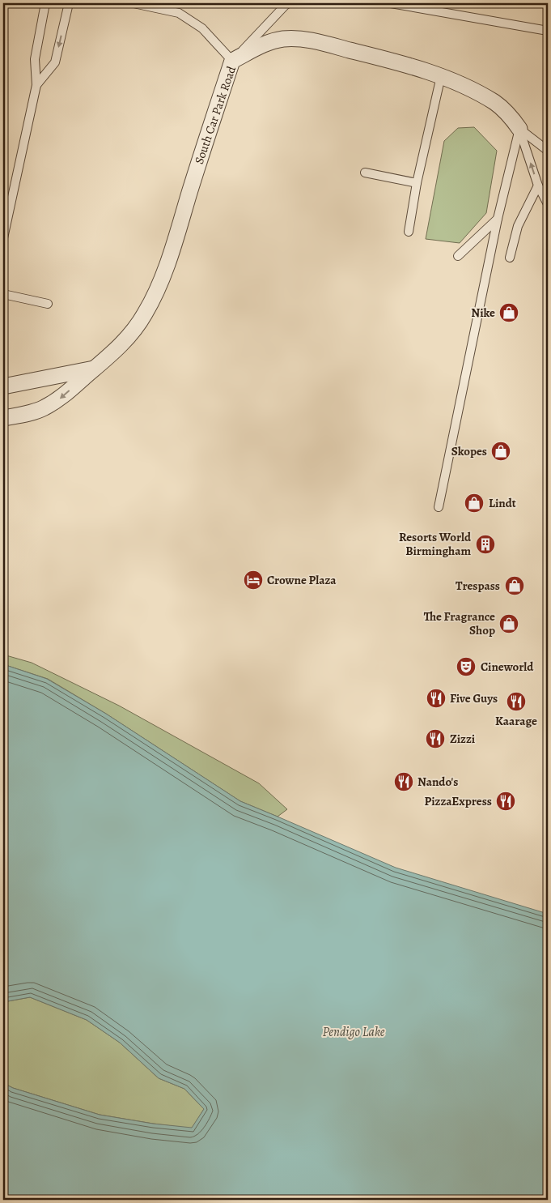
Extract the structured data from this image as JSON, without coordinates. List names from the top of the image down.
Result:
{
  "streets": {
    "street": ["South Car Park Road"]
  },
  "water": ["Pendigo Lake"],
  "places": {
    "shop": [
      "Nike",
      "Skopes",
      "Lindt",
      "Trespass",
      "The Fragrance Shop"
    ],
    "building": ["Resorts World Birmingham"],
    "hotel": ["Crowne Plaza"],
    "theatre": ["Cineworld"],
    "restaurant": [
      "Five Guys",
      "Kaarage",
      "Zizzi",
      "Nando's",
      "PizzaExpress"
    ]
  }
}
